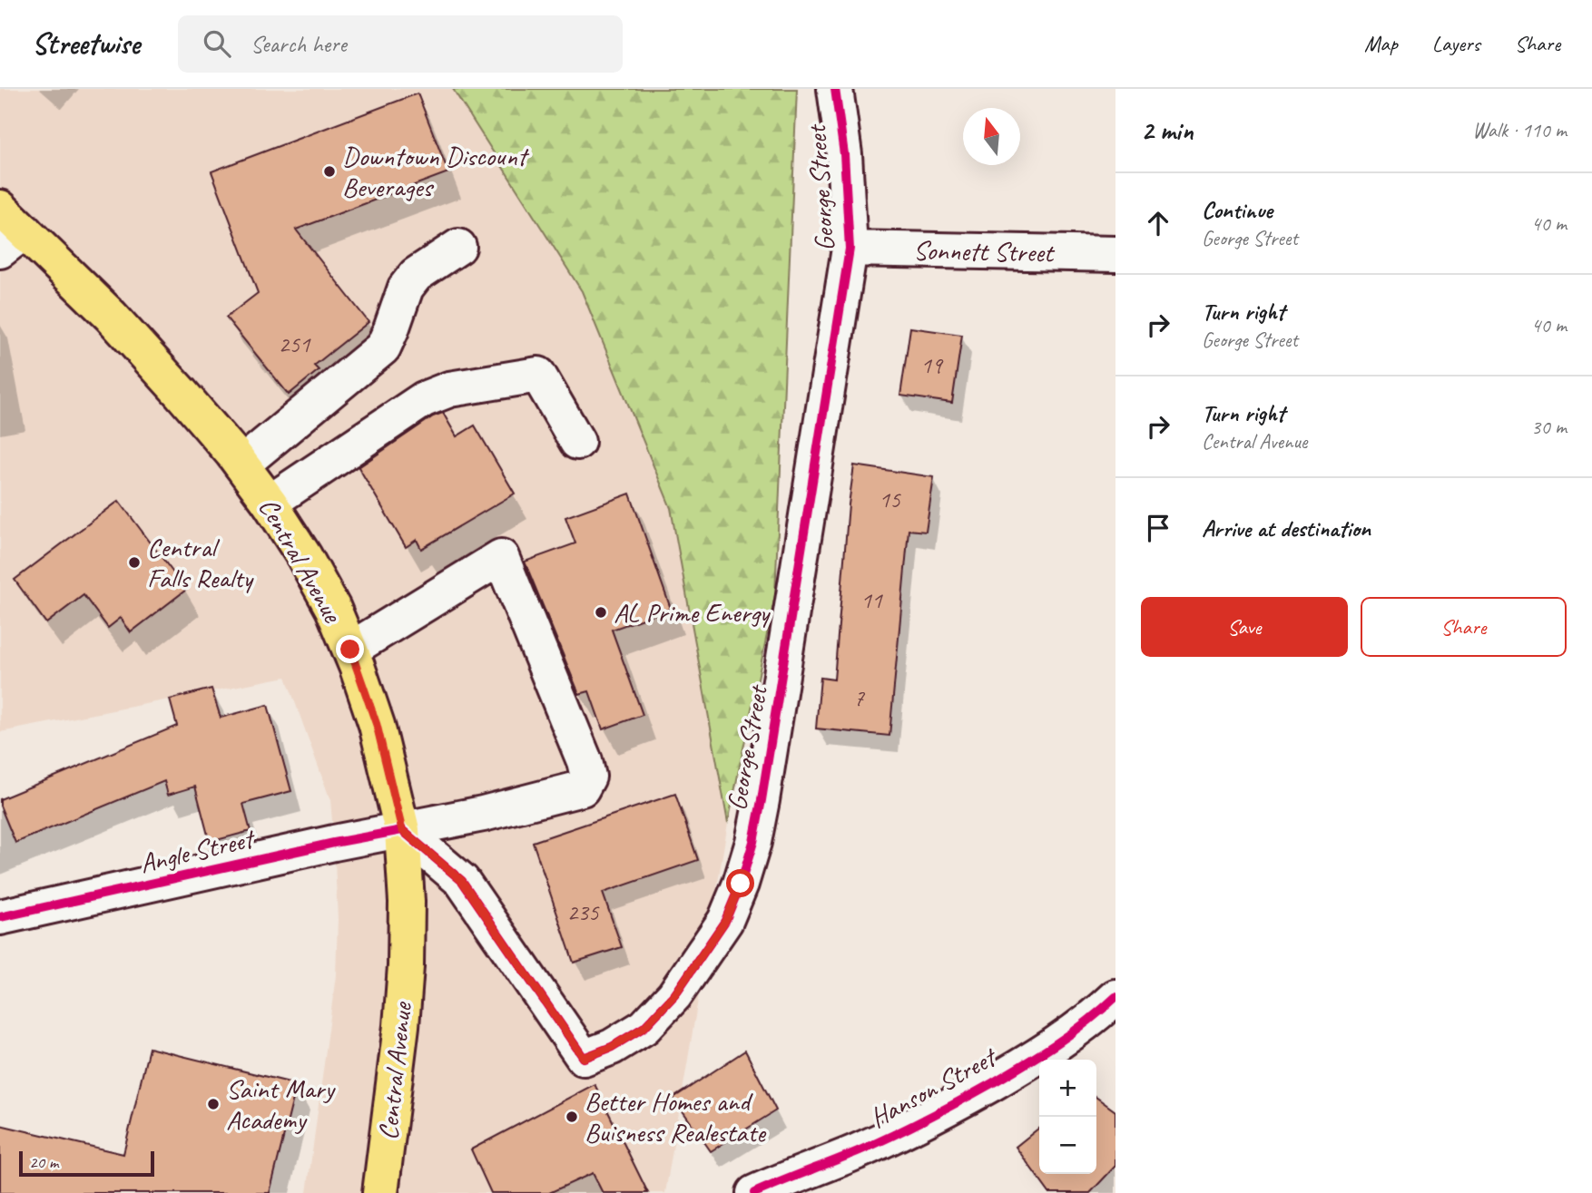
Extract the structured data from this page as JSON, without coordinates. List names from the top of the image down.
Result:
{
  "streets": {
    "main road": ["Central Avenue"],
    "street": [
      "George Street",
      "Sonnett Street",
      "Angle Street",
      "Hanson Street"
    ]
  },
  "crossings": [
    ["George Street", "Sonnett Street"],
    ["George Street", "Central Avenue"],
    ["George Street", "Angle Street"],
    ["Central Avenue", "Angle Street"]
  ],
  "places": [
    "Downtown Discount Beverages",
    "Central Falls Realty",
    "AL Prime Energy",
    "Saint Mary Academy",
    "Better Homes and Buisness Realestate"
  ],
  "house_numbers": [
    "251",
    "19",
    "15",
    "11",
    "7",
    "235"
  ],
  "scale_bar": "20 m",
  "north": "top",
  "page": {
    "header": "Streetwise",
    "search": "Search here",
    "nav": ["Map", "Layers", "Share"],
    "heading": ["2 min", "Walk · 110 m"],
    "list": [
      ["Continue", "George Street", "40 m"],
      ["Turn right", "George Street", "40 m"],
      ["Turn right", "Central Avenue", "30 m"],
      "Arrive at destination"
    ],
    "buttons": ["Save", "Share"],
    "map_buttons": ["+", "−"],
    "scale": "20 m"
  }
}
